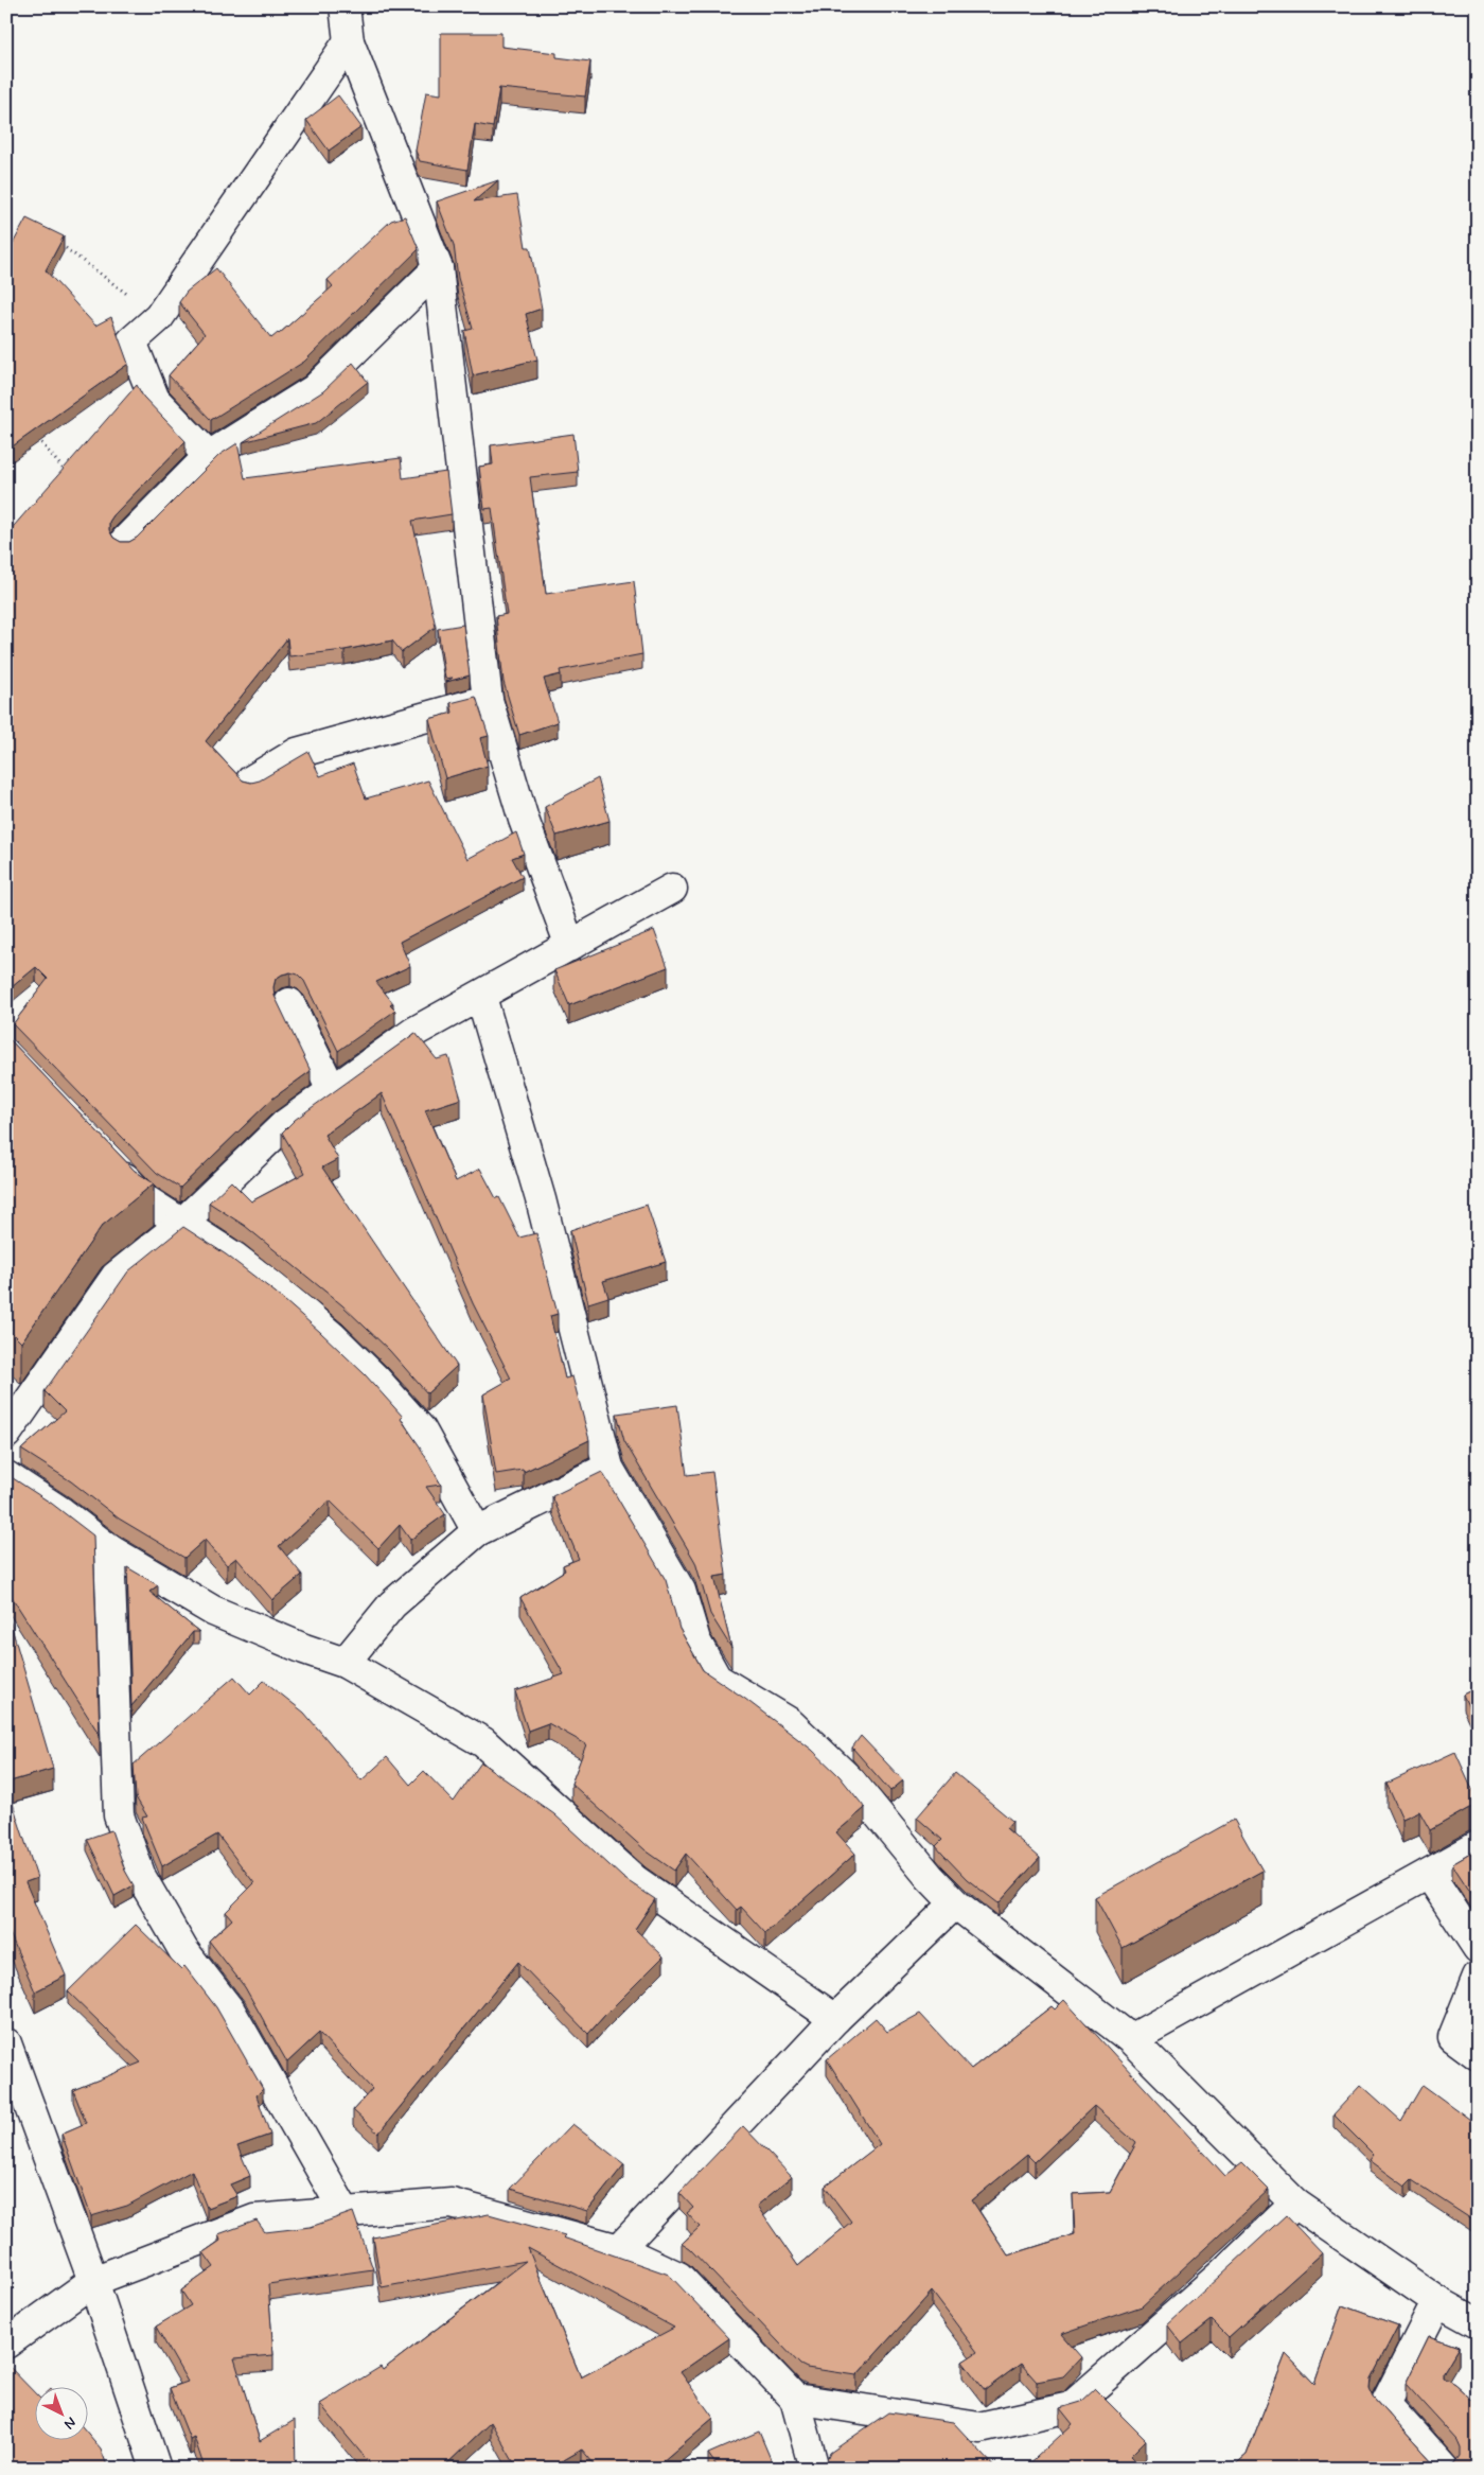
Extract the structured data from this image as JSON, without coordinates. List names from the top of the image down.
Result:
{
  "north": "bottom right"
}
